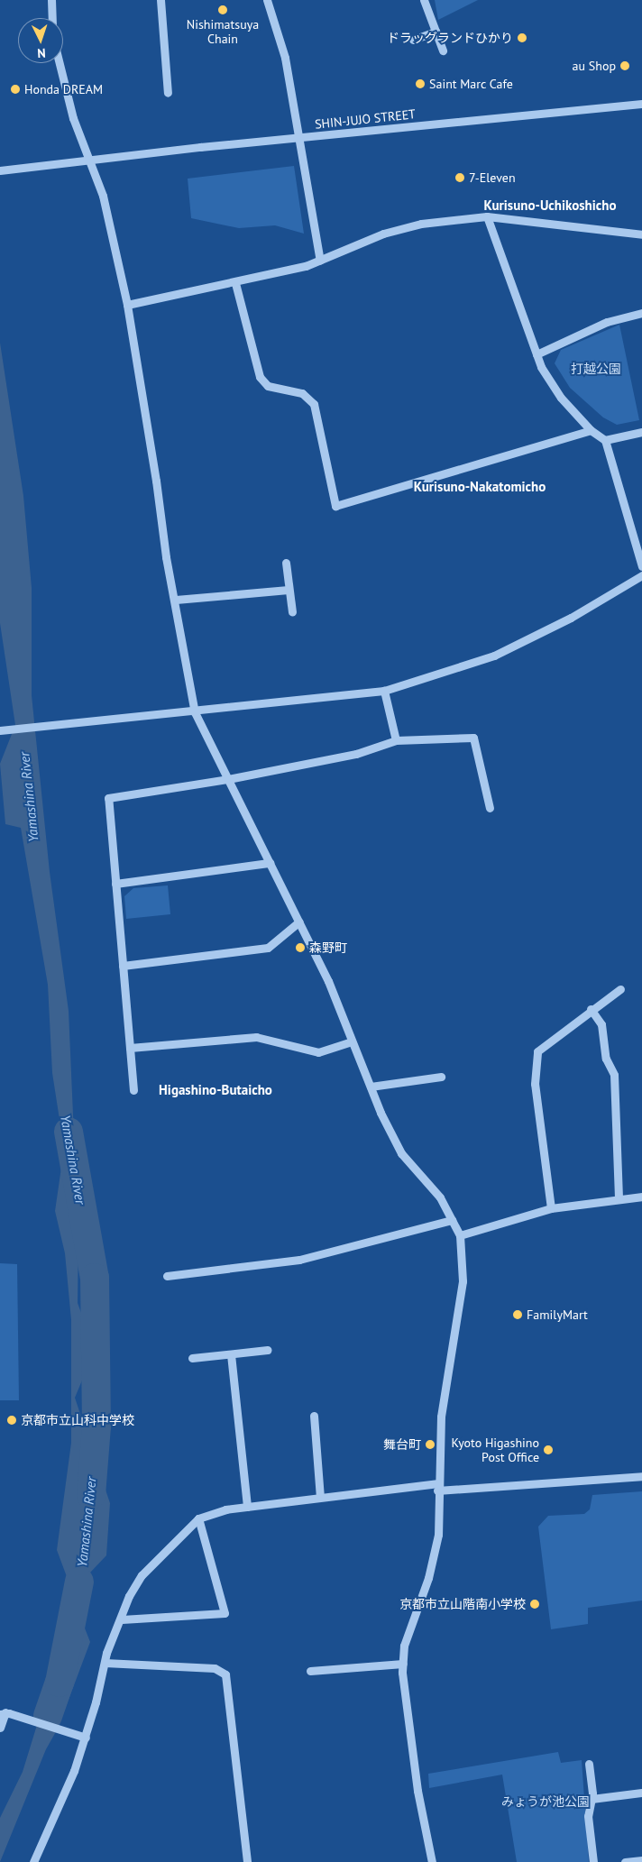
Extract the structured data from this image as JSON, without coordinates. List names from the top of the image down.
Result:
{
  "streets": {
    "street": ["SHIN-JUJO STREET"]
  },
  "districts": ["Kurisuno-Uchikoshicho", "Kurisuno-Nakatomicho", "Higashino-Butaicho"],
  "water": ["Yamashina River"],
  "parks": ["打越公園", "みょうが池公園"],
  "places": [
    "Nishimatsuya Chain",
    "ドラッグランドひかり",
    "au Shop",
    "Saint Marc Cafe",
    "Honda DREAM",
    "7-Eleven",
    "森野町",
    "FamilyMart",
    "京都市立山科中学校",
    "舞台町",
    "Kyoto Higashino Post Office",
    "京都市立山階南小学校"
  ],
  "north": "bottom"
}
